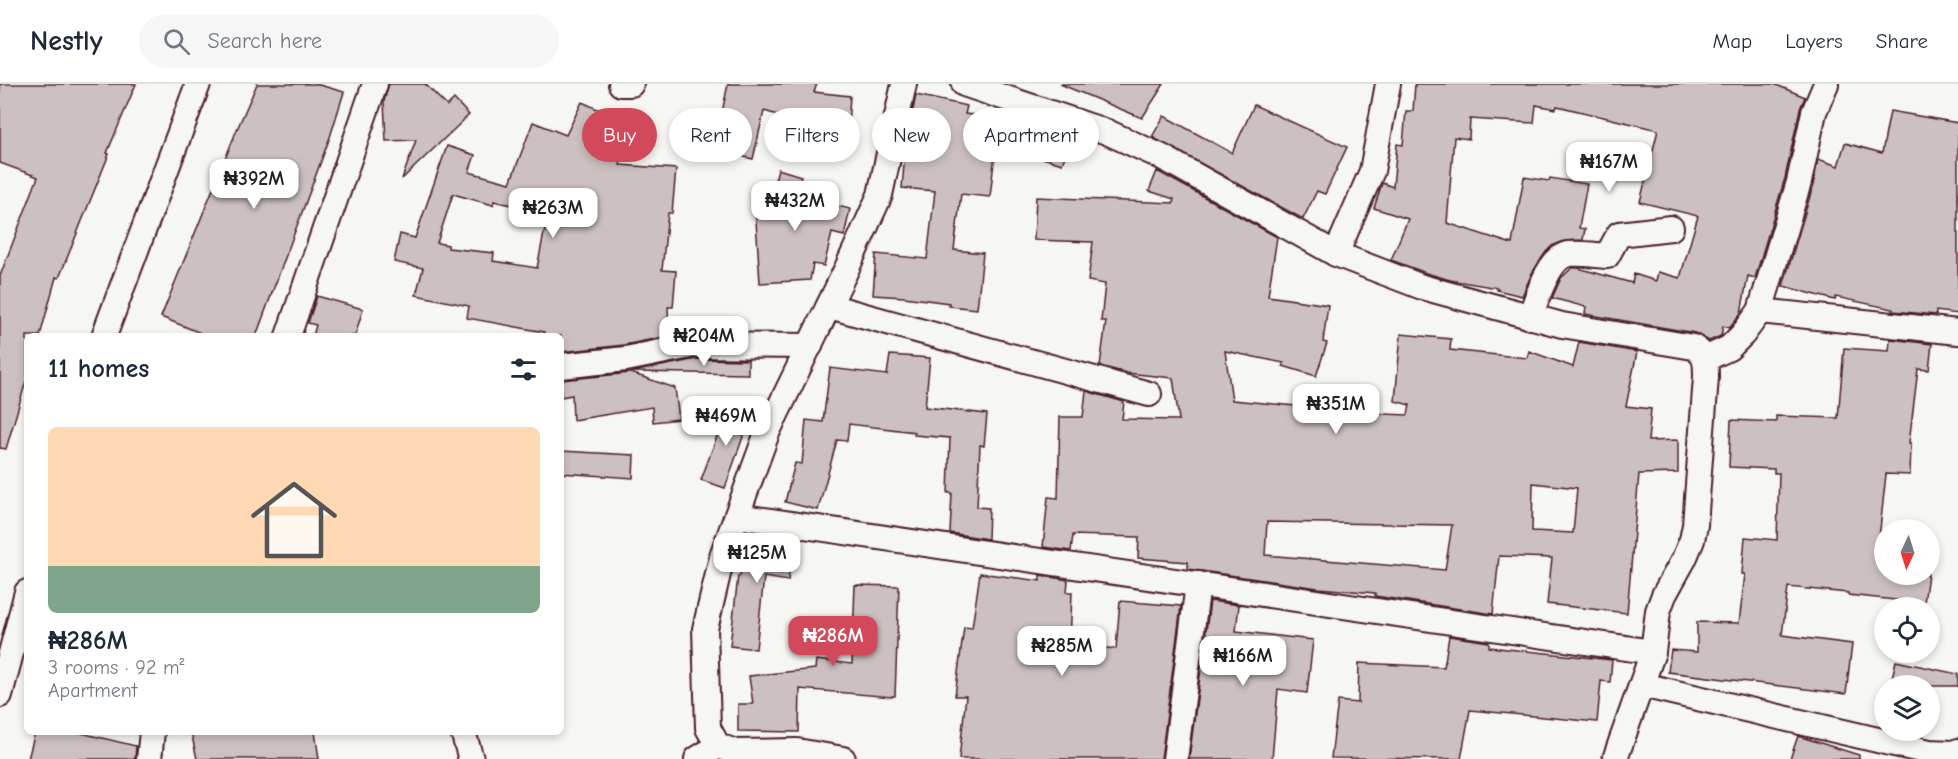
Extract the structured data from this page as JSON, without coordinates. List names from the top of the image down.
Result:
{
  "north": "bottom",
  "page": {
    "header": "Nestly",
    "search": "Search here",
    "nav": ["Map", "Layers", "Share"],
    "chip": [
      "Buy",
      "Rent",
      "Filters",
      "New",
      "Apartment"
    ],
    "price": [
      "₦167M",
      "₦392M",
      "₦432M",
      "₦263M",
      "₦204M",
      "₦351M",
      "₦469M",
      "₦125M",
      "₦286M",
      "₦285M",
      "₦166M"
    ],
    "heading": "11 homes",
    "list": [
      {
        "name": "₦286M",
        "note": "3 rooms · 92 m² · Apartment"
      }
    ]
  }
}
